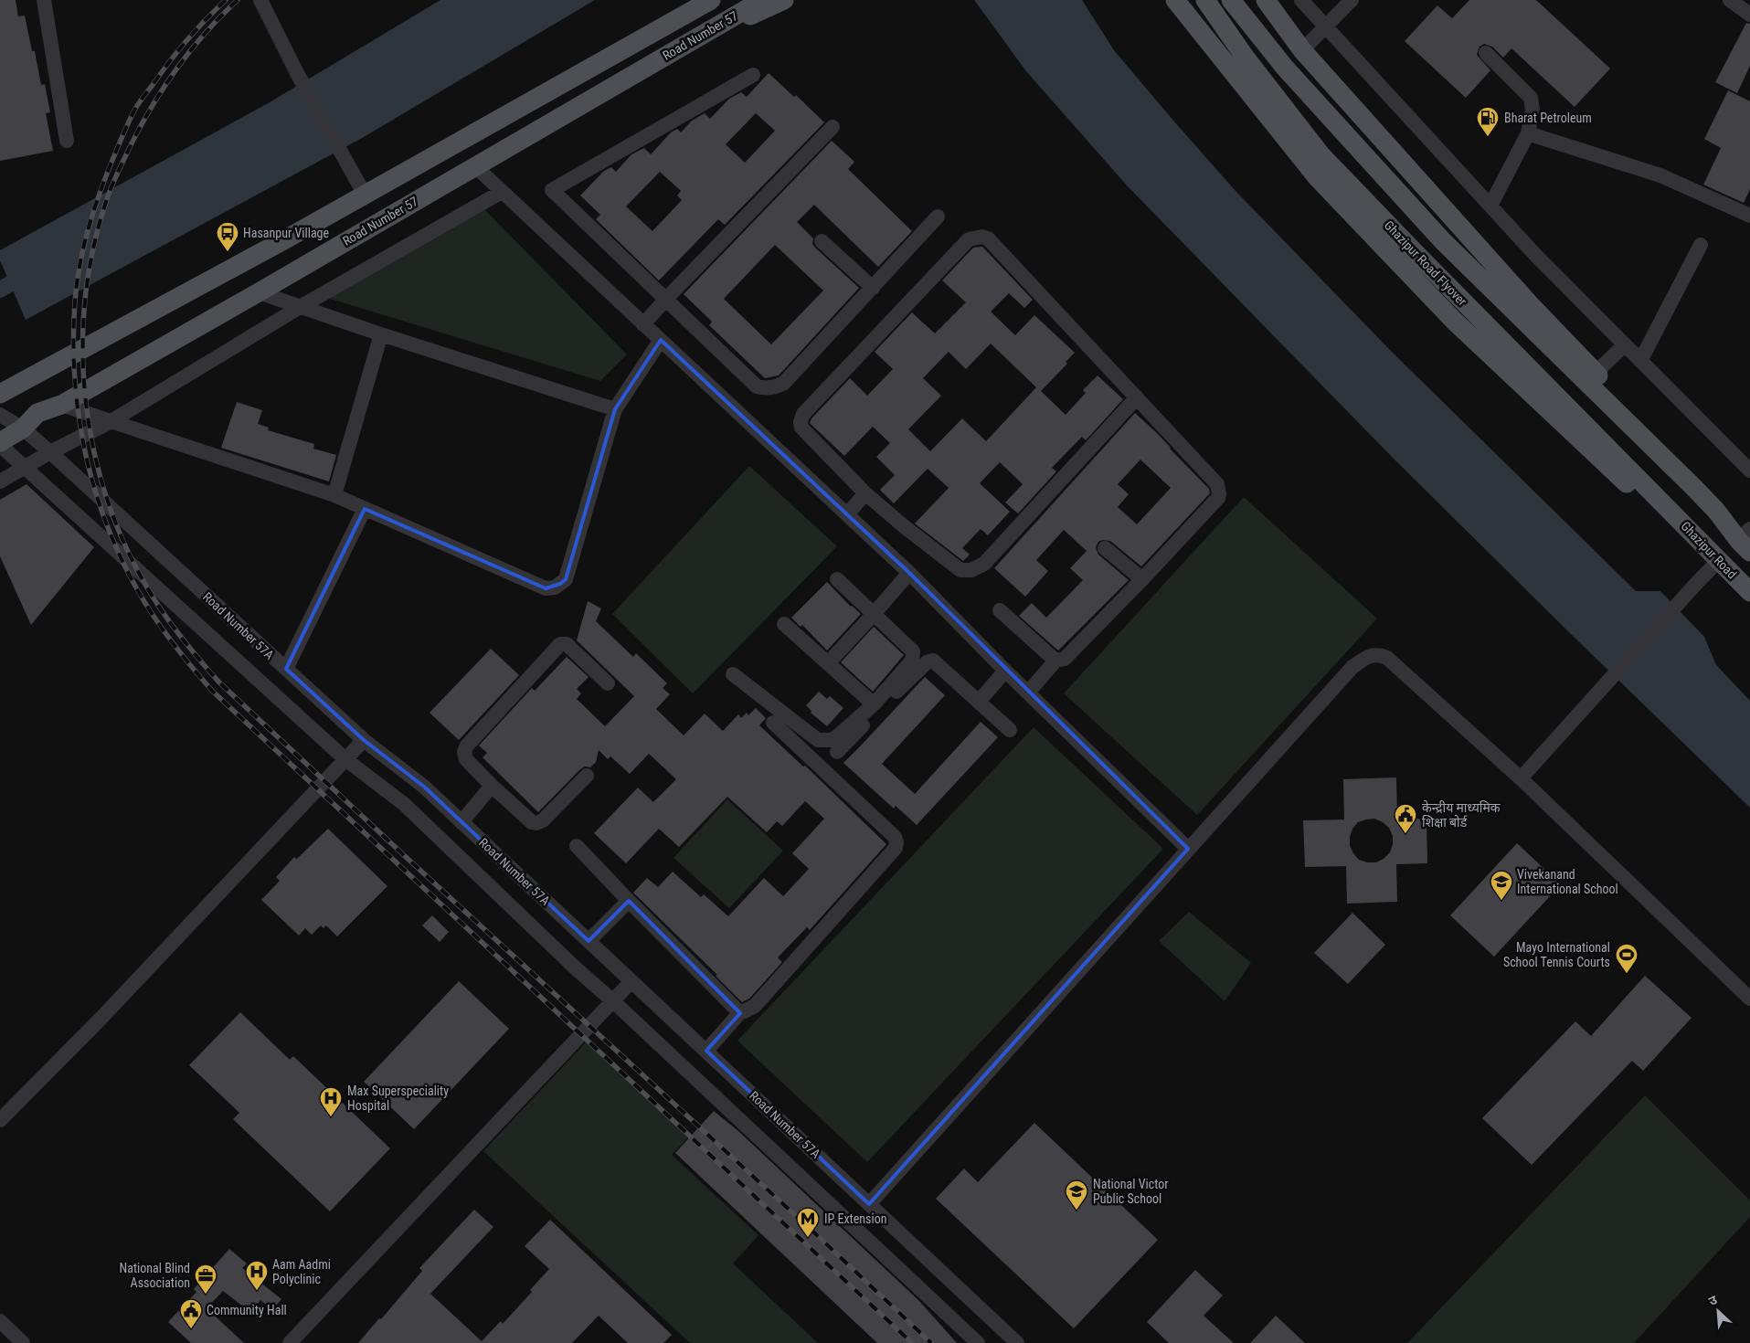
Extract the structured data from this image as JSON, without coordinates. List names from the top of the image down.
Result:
{
  "streets": {
    "main road": ["Road Number 57", "Ghazipur Road Flyover", "Ghazipur Road"],
    "street": ["Road Number 57A"]
  },
  "crossings": [
    ["Road Number 57", "Road Number 57A"],
    ["Ghazipur Road Flyover", "Ghazipur Road"]
  ],
  "places": {
    "fuel station": ["Bharat Petroleum"],
    "bus stop": ["Hasanpur Village"],
    "public building": ["केन्द्रीय माध्यमिक शिक्षा बोर्ड", "Community Hall"],
    "school or university": ["Vivekanand International School", "National Victor Public School"],
    "sports": ["Mayo International School Tennis Courts"],
    "hospital": ["Max Superspeciality Hospital", "Aam Aadmi Polyclinic"],
    "metro station": ["IP Extension"],
    "office": ["National Blind Association"]
  },
  "north": "top left"
}
